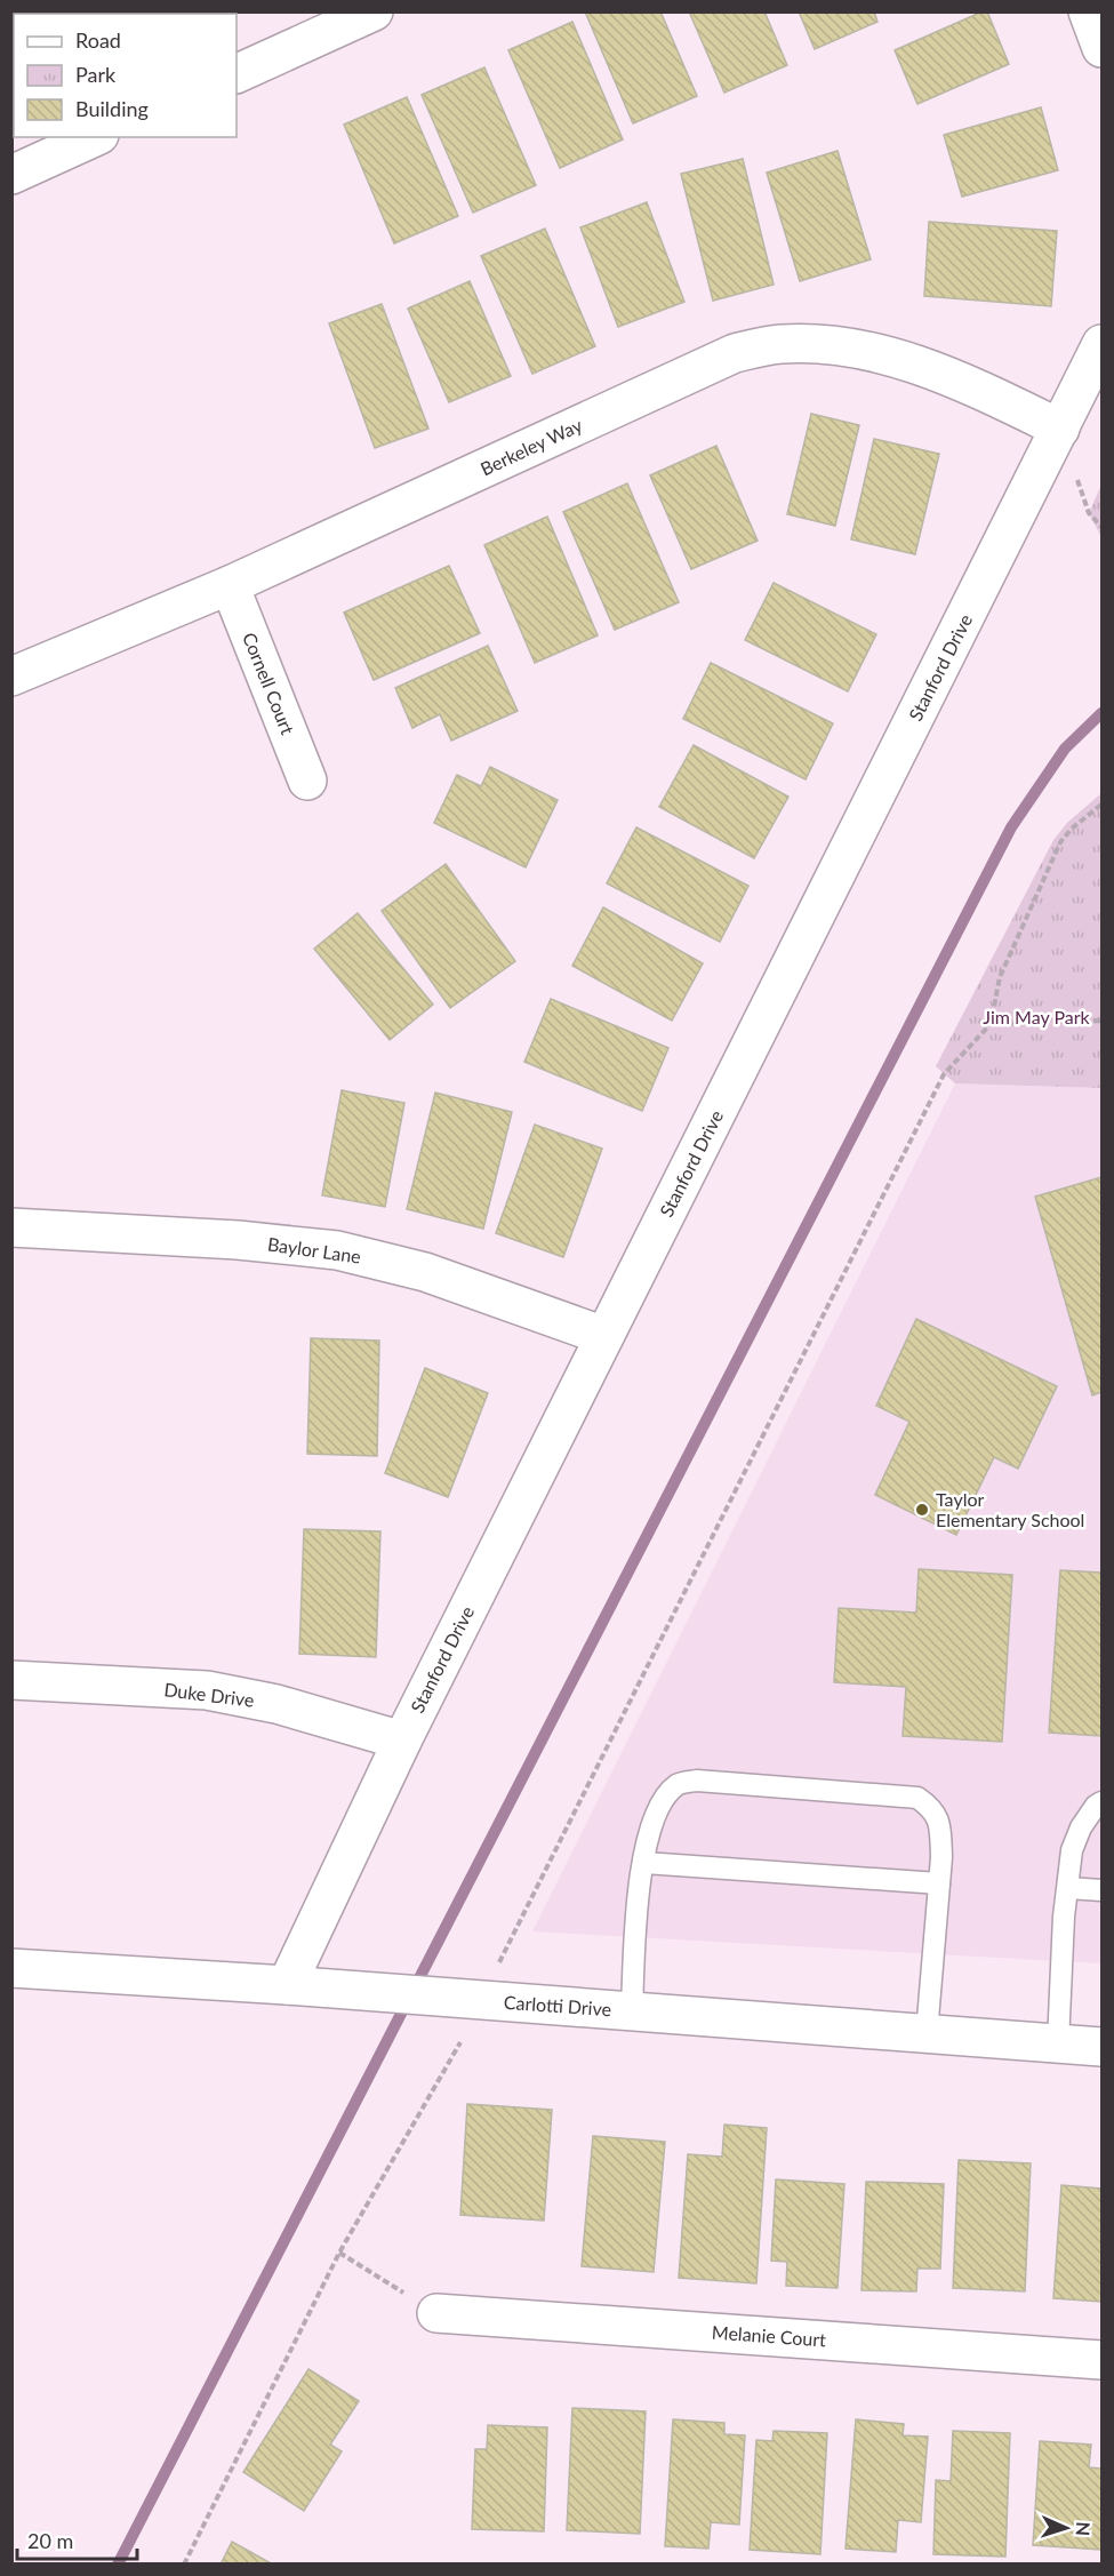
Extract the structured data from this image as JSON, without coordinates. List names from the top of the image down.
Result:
{
  "streets": {
    "street": [
      "Berkeley Way",
      "Stanford Drive",
      "Cornell Court",
      "Baylor Lane",
      "Duke Drive",
      "Carlotti Drive",
      "Melanie Court"
    ]
  },
  "crossings": [
    ["Berkeley Way", "Stanford Drive"],
    ["Berkeley Way", "Cornell Court"],
    ["Stanford Drive", "Baylor Lane"],
    ["Stanford Drive", "Duke Drive"],
    ["Stanford Drive", "Carlotti Drive"]
  ],
  "parks": ["Jim May Park"],
  "places": ["Taylor Elementary School"],
  "legend": ["Road", "Park", "Building"],
  "scale_bar": "20 m",
  "north": "right"
}
